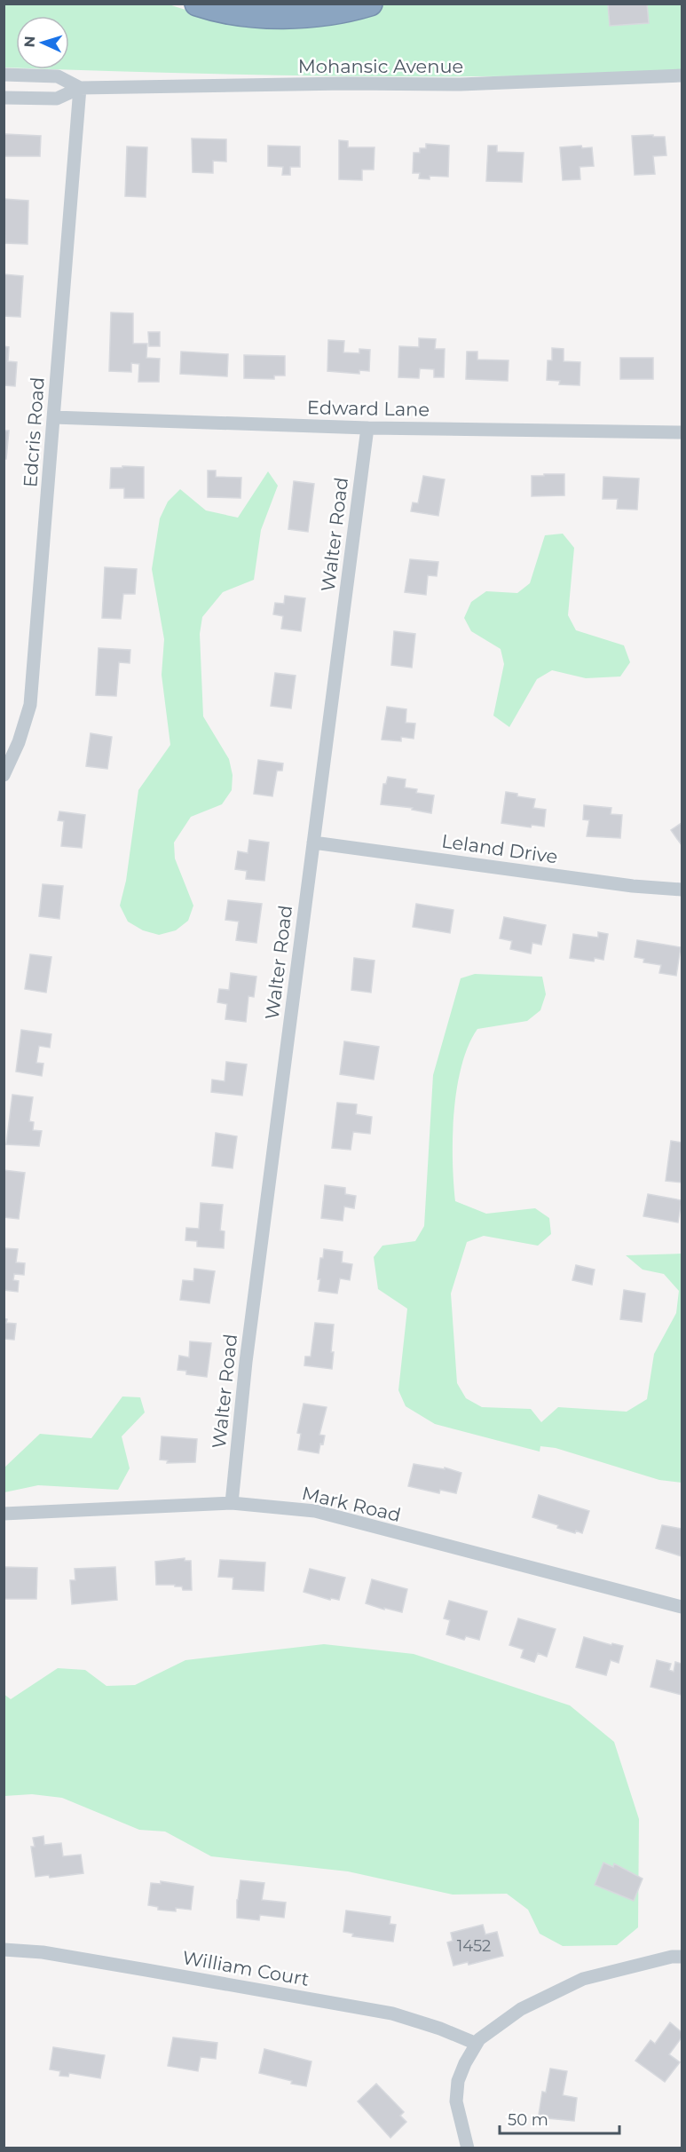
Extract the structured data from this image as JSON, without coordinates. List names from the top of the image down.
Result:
{
  "streets": {
    "street": [
      "Mohansic Avenue",
      "Edward Lane",
      "Edcris Road",
      "Walter Road",
      "Leland Drive",
      "Mark Road",
      "William Court"
    ]
  },
  "crossings": [
    ["Mohansic Avenue", "Edcris Road"],
    ["Edward Lane", "Edcris Road"],
    ["Edward Lane", "Walter Road"],
    ["Walter Road", "Leland Drive"],
    ["Walter Road", "Mark Road"]
  ],
  "house_numbers": ["1452"],
  "scale_bar": "50 m",
  "north": "left"
}
